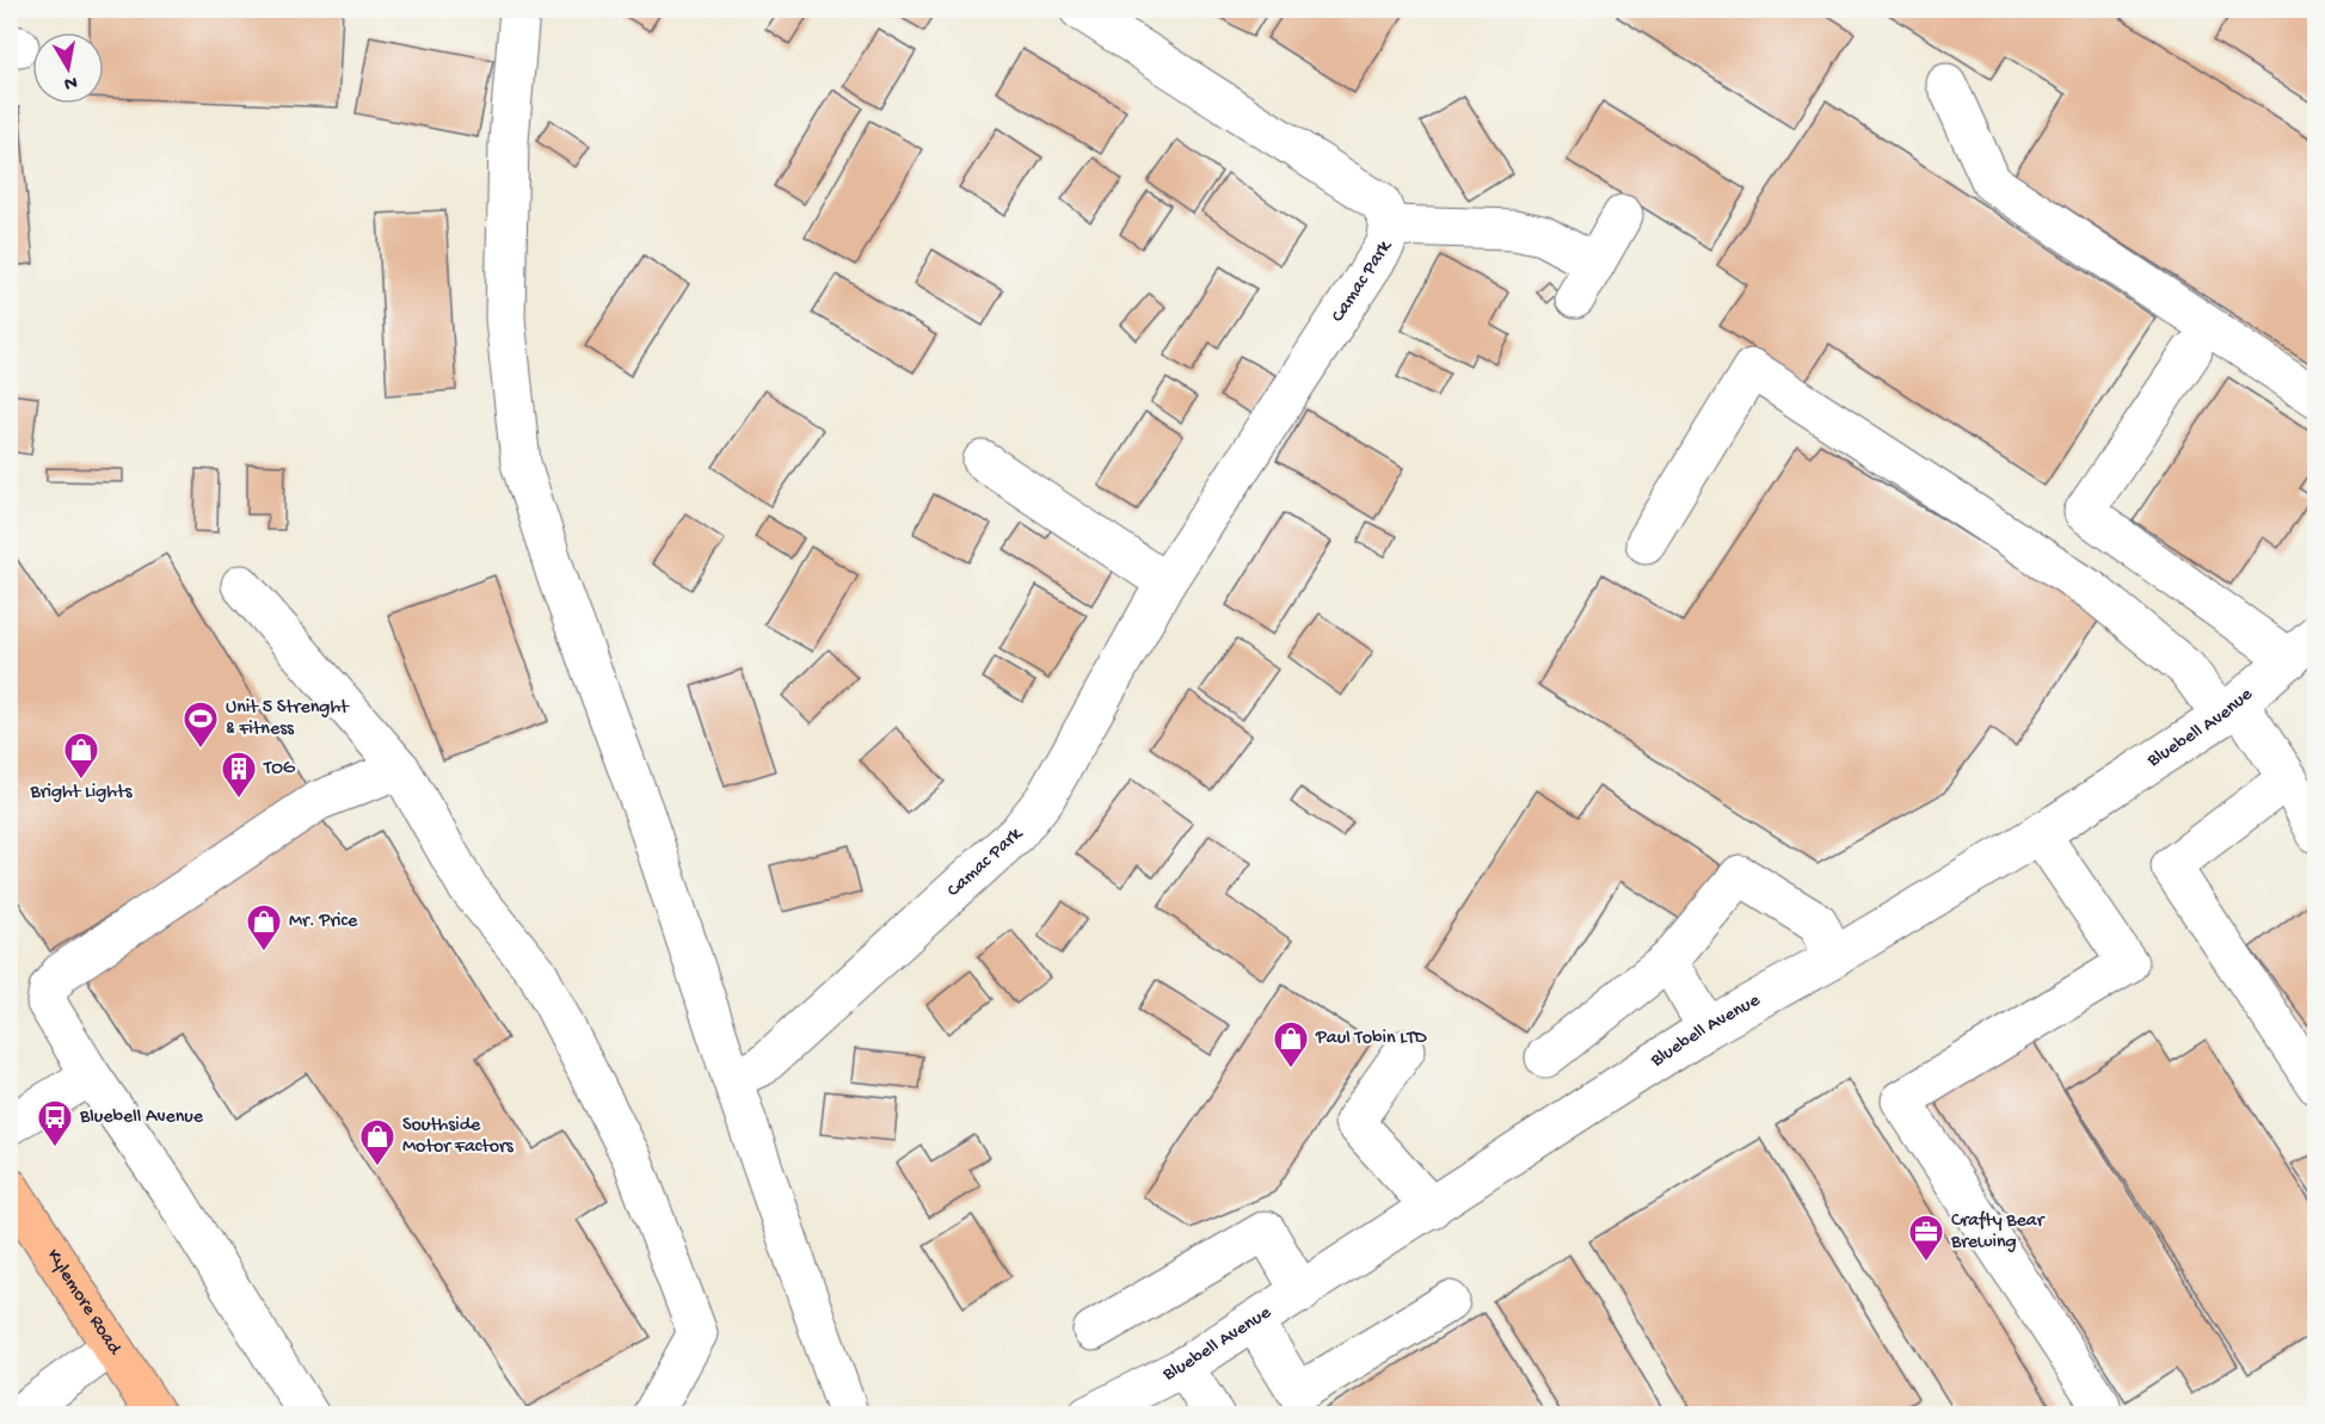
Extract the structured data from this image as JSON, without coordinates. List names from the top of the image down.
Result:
{
  "streets": {
    "main road": ["Kylemore Road"],
    "street": ["Camac Park", "Bluebell Avenue"]
  },
  "places": {
    "sports": ["Unit 5 Strenght & Fitness"],
    "shop": [
      "Bright Lights",
      "Mr. Price",
      "Paul Tobin LTD",
      "Southside Motor Factors"
    ],
    "building": ["TOG"],
    "bus stop": ["Bluebell Avenue"],
    "office": ["Crafty Bear Brewing"]
  },
  "north": "bottom"
}
